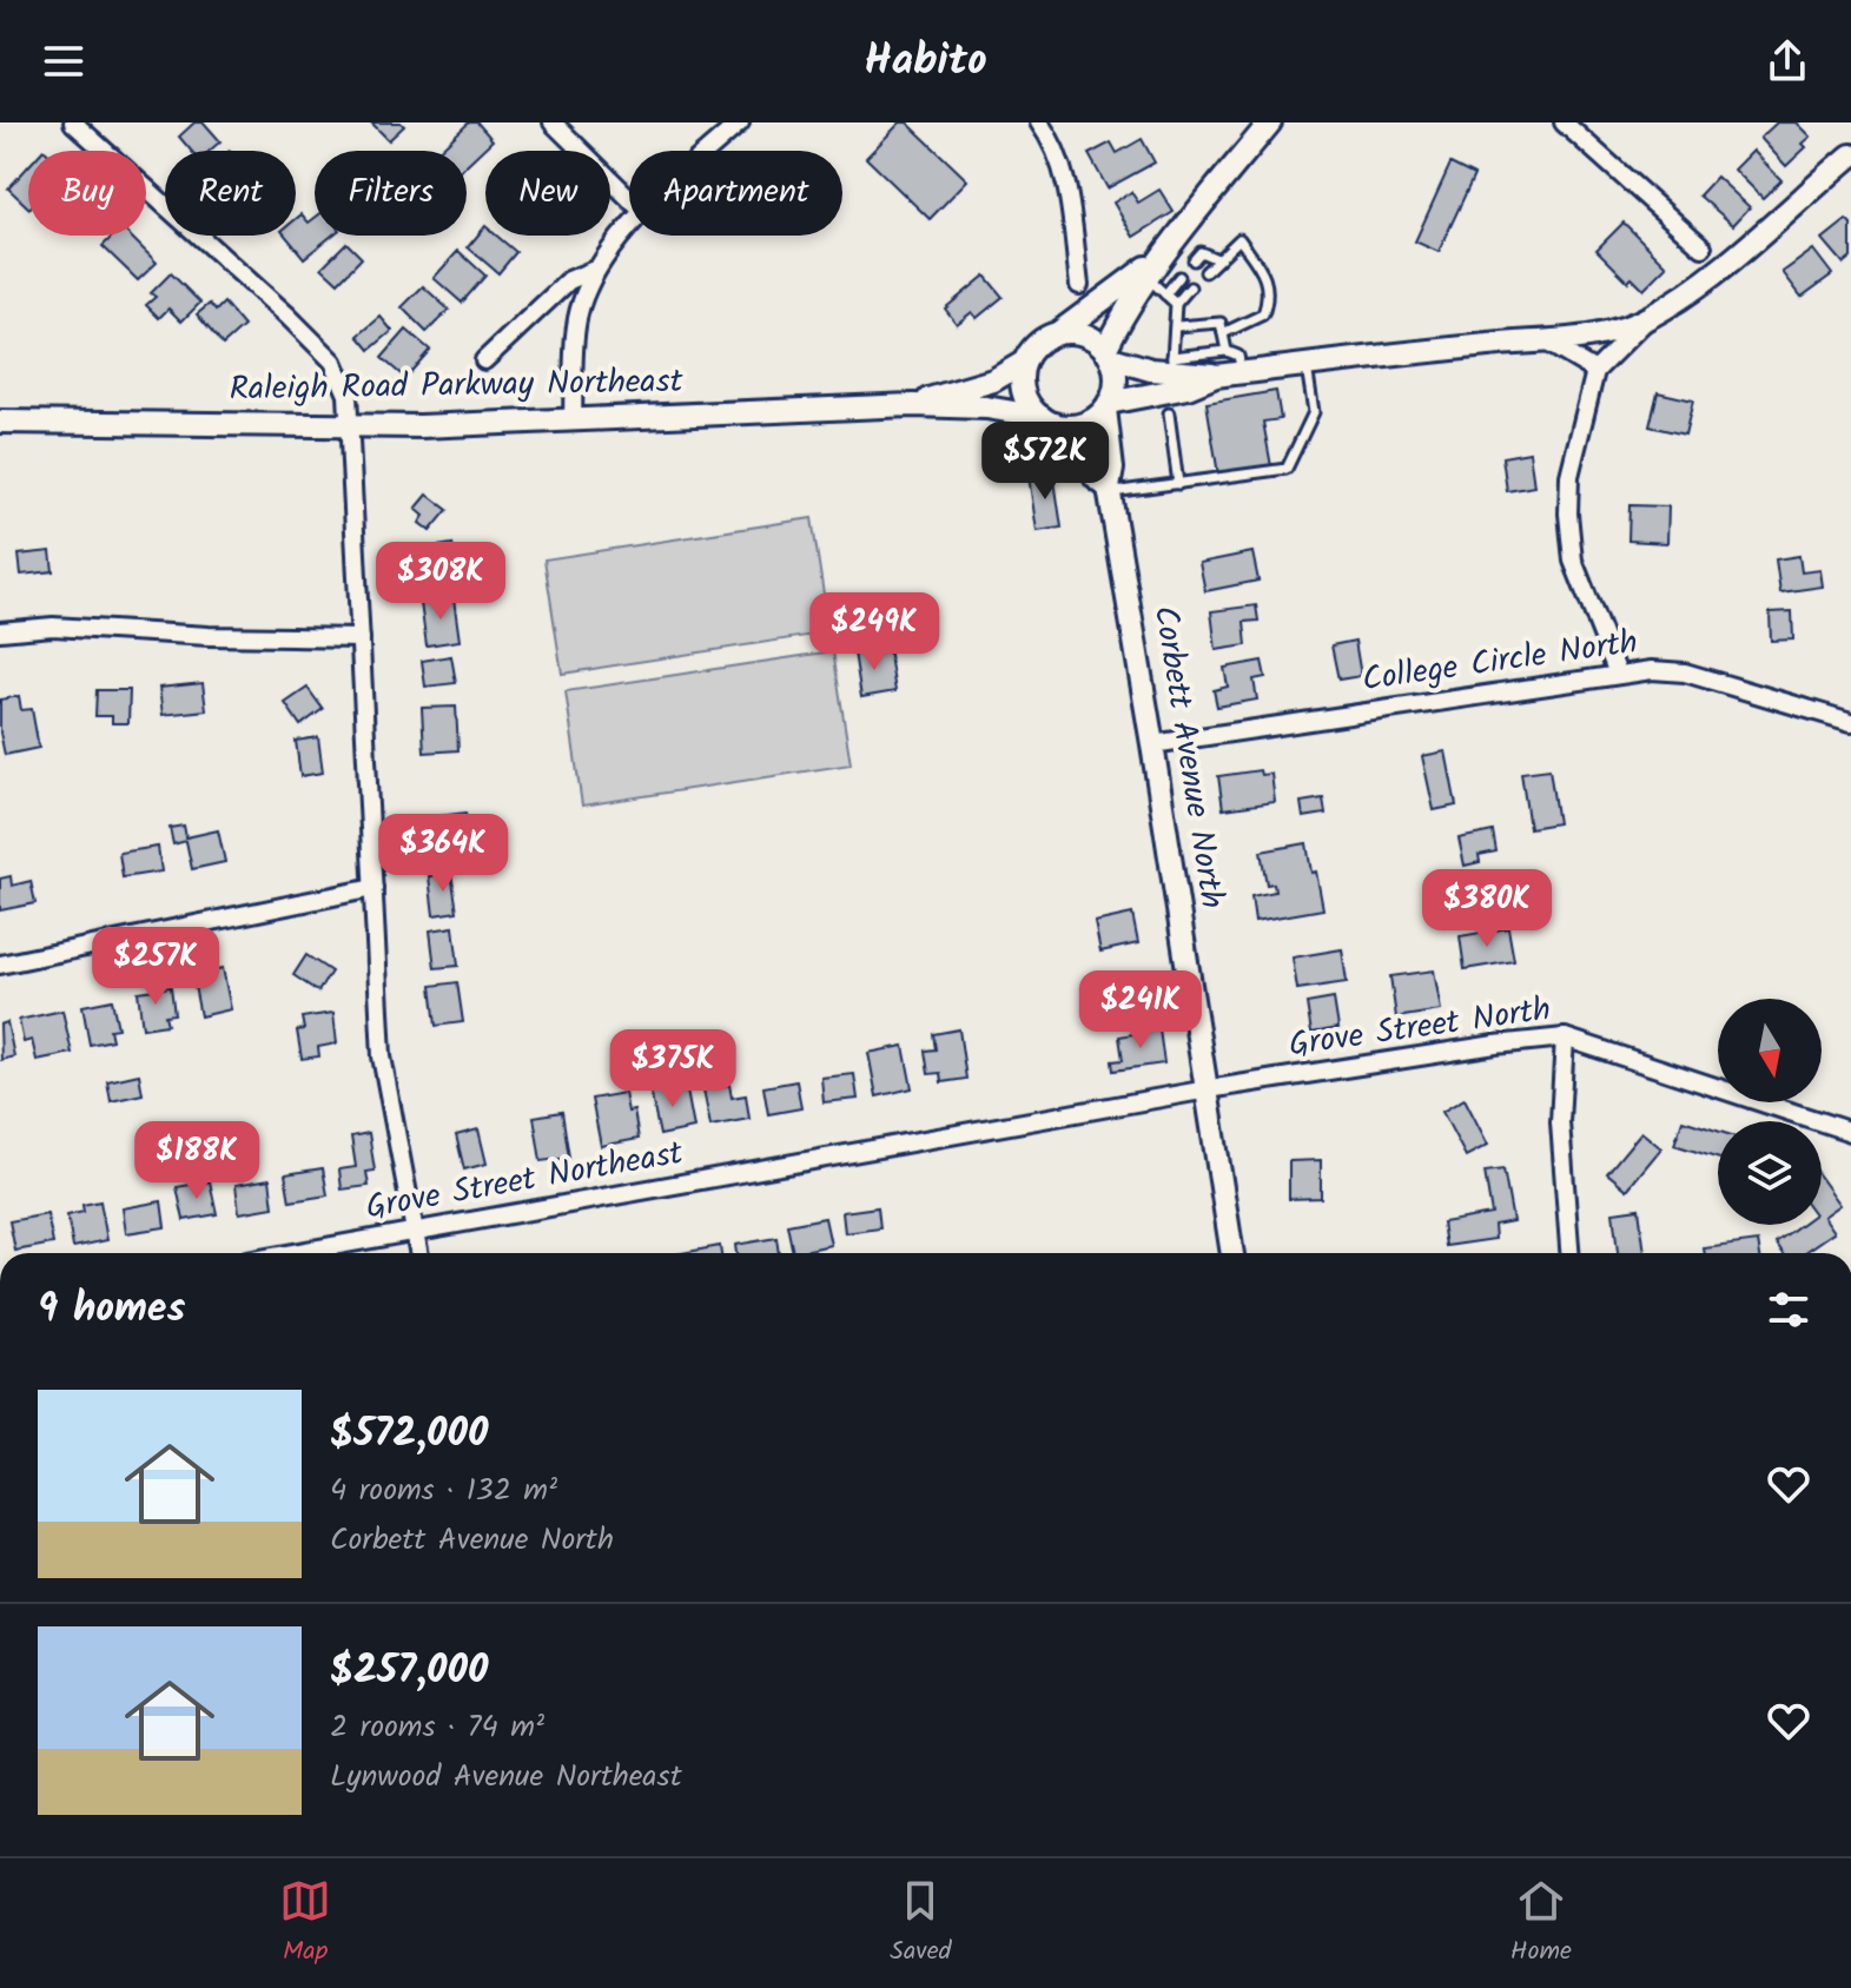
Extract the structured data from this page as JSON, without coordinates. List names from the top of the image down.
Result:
{
  "streets": {
    "street": [
      "Raleigh Road Parkway Northeast",
      "College Circle North",
      "Corbett Avenue North",
      "Grove Street North",
      "Grove Street Northeast"
    ]
  },
  "crossings": [
    ["Raleigh Road Parkway Northeast", "Corbett Avenue North"],
    ["College Circle North", "Corbett Avenue North"],
    ["Corbett Avenue North", "Grove Street North"],
    ["Corbett Avenue North", "Grove Street Northeast"],
    ["Grove Street North", "Grove Street Northeast"]
  ],
  "north": "bottom",
  "page": {
    "header": "Habito",
    "chip": [
      "Buy",
      "Rent",
      "Filters",
      "New",
      "Apartment"
    ],
    "price": [
      "$572K",
      "$308K",
      "$249K",
      "$364K",
      "$380K",
      "$257K",
      "$241K",
      "$375K",
      "$188K"
    ],
    "heading": "9 homes",
    "list": [
      {
        "name": "$572,000",
        "note": "4 rooms · 132 m² · Corbett Avenue North"
      },
      {
        "name": "$257,000",
        "note": "2 rooms · 74 m² · Lynwood Avenue Northeast"
      }
    ],
    "tabs": ["Map", "Saved", "Home"]
  }
}
